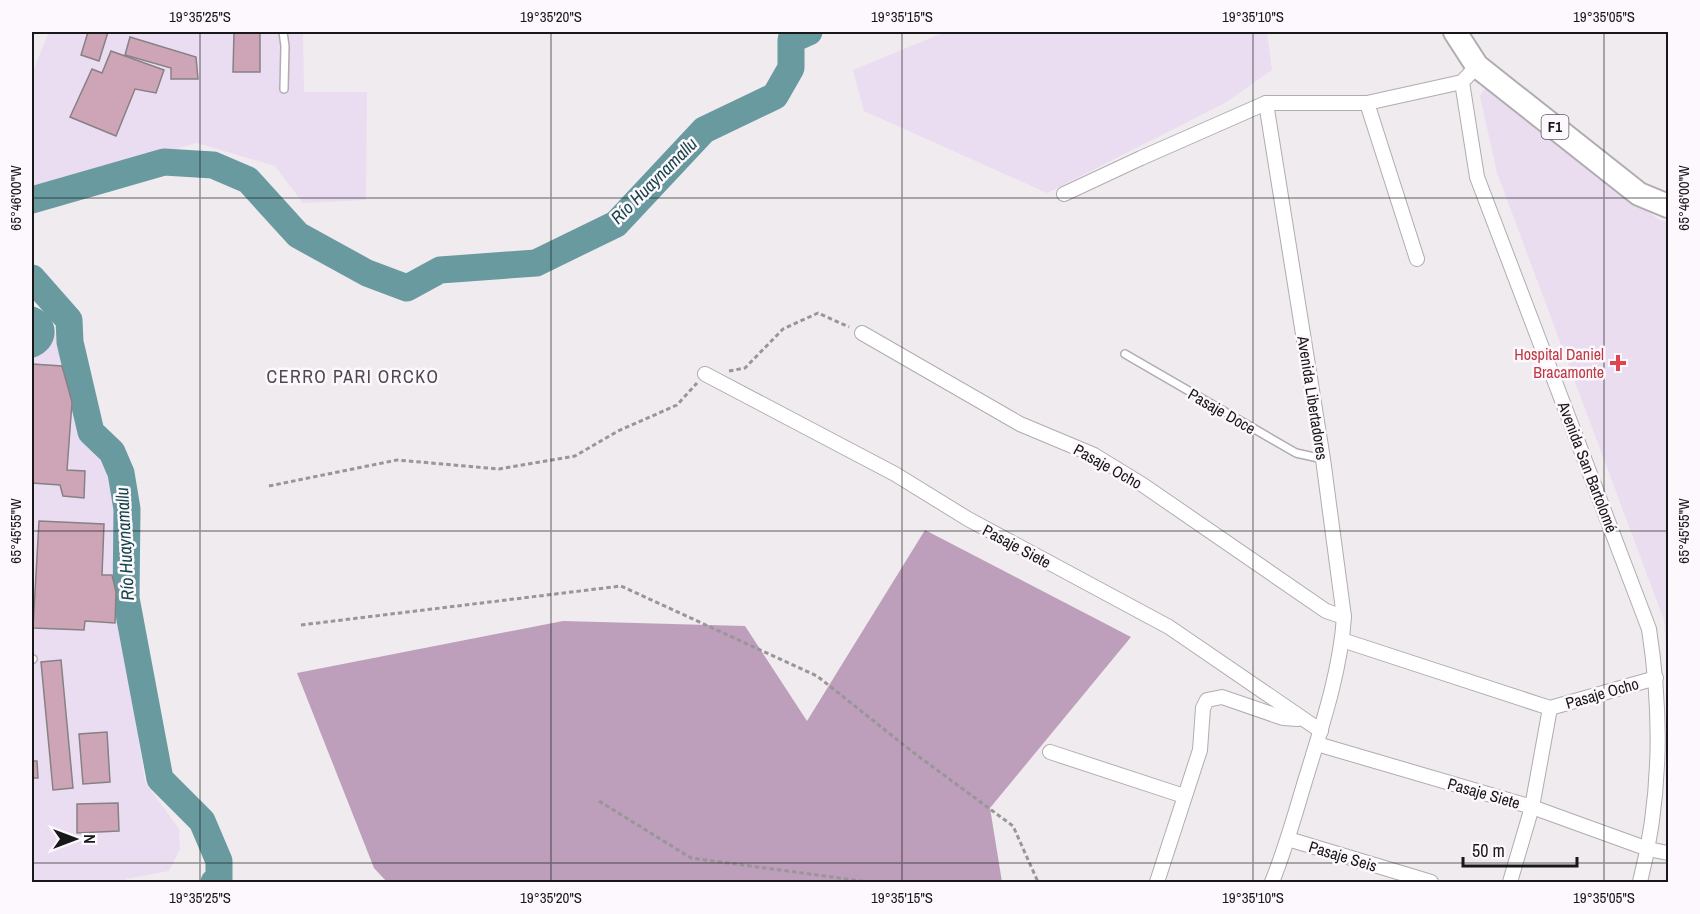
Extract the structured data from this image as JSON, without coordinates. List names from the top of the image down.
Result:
{
  "streets": {
    "highway": ["F1"],
    "street": [
      "Avenida Libertadores",
      "Pasaje Ocho",
      "Avenida San Bartolomé",
      "Pasaje Siete",
      "Pasaje Seis"
    ],
    "lane": ["Pasaje Doce"]
  },
  "crossings": [
    ["F1", "Avenida San Bartolomé"],
    ["Avenida Libertadores", "Pasaje Doce"],
    ["Avenida Libertadores", "Pasaje Ocho"],
    ["Avenida Libertadores", "Pasaje Siete"],
    ["Avenida Libertadores", "Pasaje Seis"],
    ["Pasaje Ocho", "Avenida San Bartolomé"],
    ["Avenida San Bartolomé", "Pasaje Siete"]
  ],
  "districts": ["CERRO PARI ORCKO"],
  "water": ["Río Huaynamallu"],
  "places": {
    "health": ["Hospital Daniel Bracamonte"]
  },
  "scale_bar": "50 m",
  "north": "right",
  "coordinates": [
    "19°35'25\"S",
    "19°35'20\"S",
    "19°35'15\"S",
    "19°35'10\"S",
    "19°35'05\"S",
    "65°46'00\"W",
    "65°45'55\"W"
  ]
}
